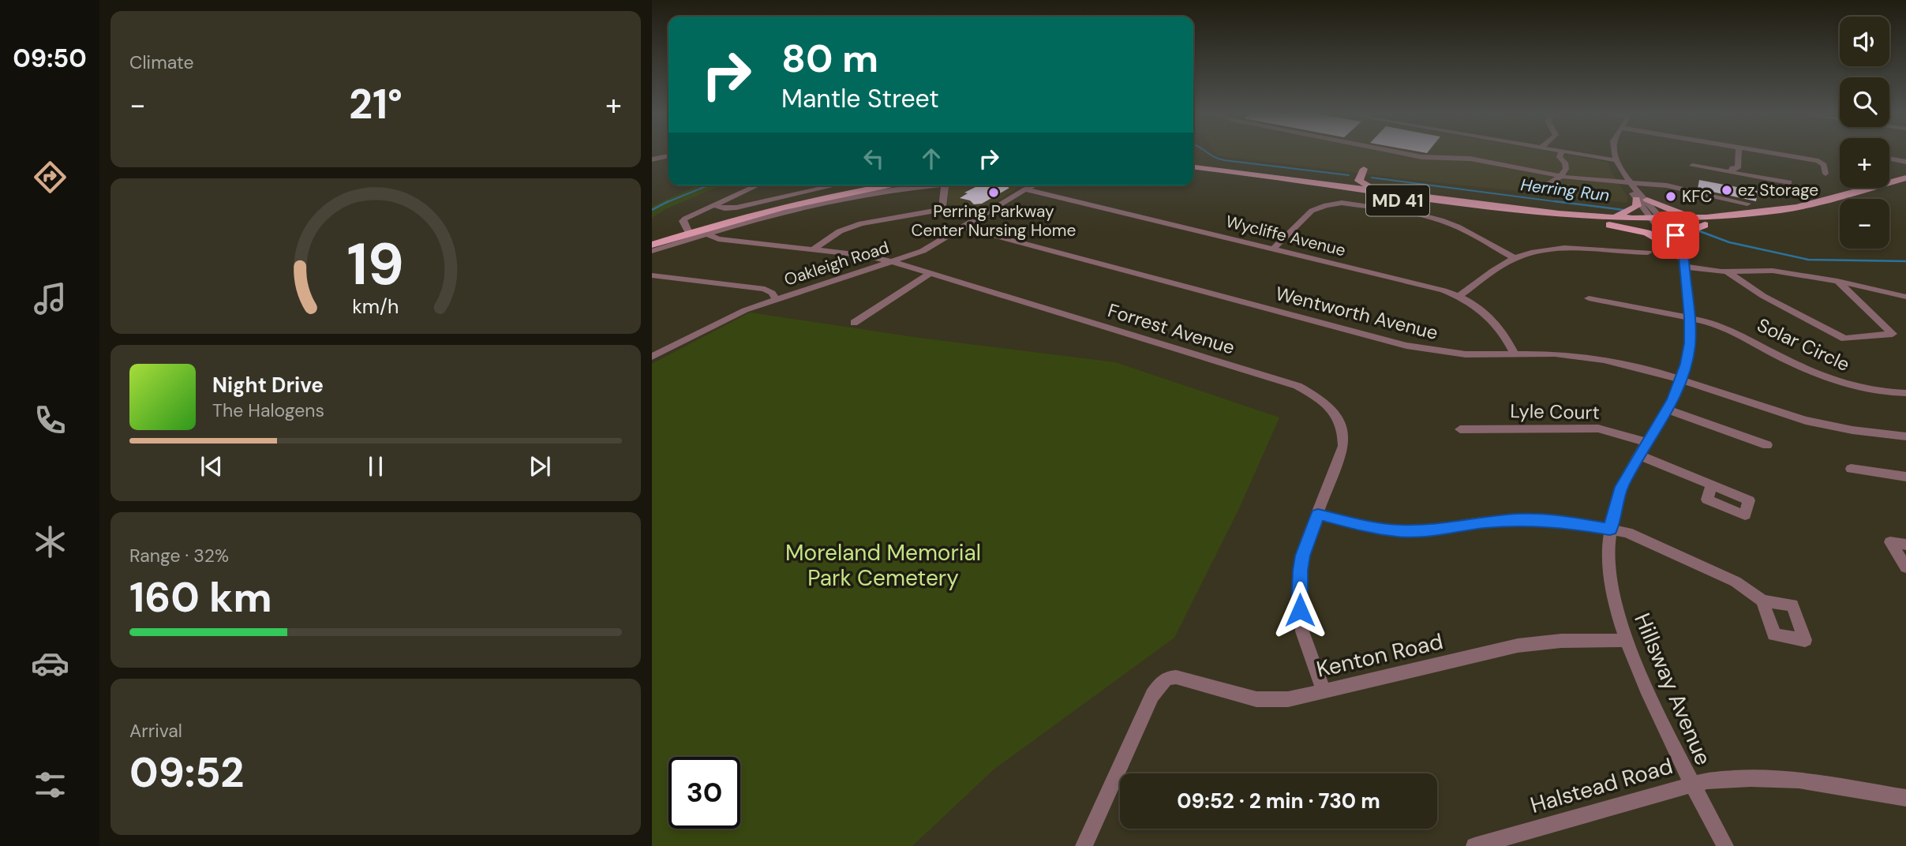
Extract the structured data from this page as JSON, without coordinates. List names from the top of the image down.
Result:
{
  "streets": {
    "main road": ["MD 41"],
    "street": [
      "Wycliffe Avenue",
      "Oakleigh Road",
      "Wentworth Avenue",
      "Forrest Avenue",
      "Solar Circle",
      "Lyle Court",
      "Kenton Road",
      "Hillsway Avenue",
      "Halstead Road"
    ]
  },
  "crossings": [
    ["MD 41", "Hillsway Avenue"],
    ["Wycliffe Avenue", "Wentworth Avenue"],
    ["Oakleigh Road", "Wentworth Avenue"],
    ["Oakleigh Road", "Forrest Avenue"],
    ["Wentworth Avenue", "Hillsway Avenue"],
    ["Forrest Avenue", "Kenton Road"],
    ["Solar Circle", "Hillsway Avenue"],
    ["Lyle Court", "Hillsway Avenue"],
    ["Kenton Road", "Hillsway Avenue"],
    ["Hillsway Avenue", "Halstead Road"]
  ],
  "water": ["Herring Run"],
  "parks": ["Moreland Memorial Park Cemetery"],
  "places": ["ez Storage", "Perring Parkway Center Nursing Home", "KFC"],
  "page": {
    "tabs": "09:50",
    "tile": [
      "Climate",
      ["Range · 32%", "160 km"],
      ["Arrival", "09:52"]
    ],
    "map_buttons": ["+", "−"],
    "turn": ["80 m", "Mantle Street"],
    "heat": ["−", "21°", "+"],
    "song": ["Night Drive", "The Halogens"],
    "limit": "30",
    "trip": "09:52 · 2 min · 730 m",
    "gauge": ["19", "km/h"]
  }
}
